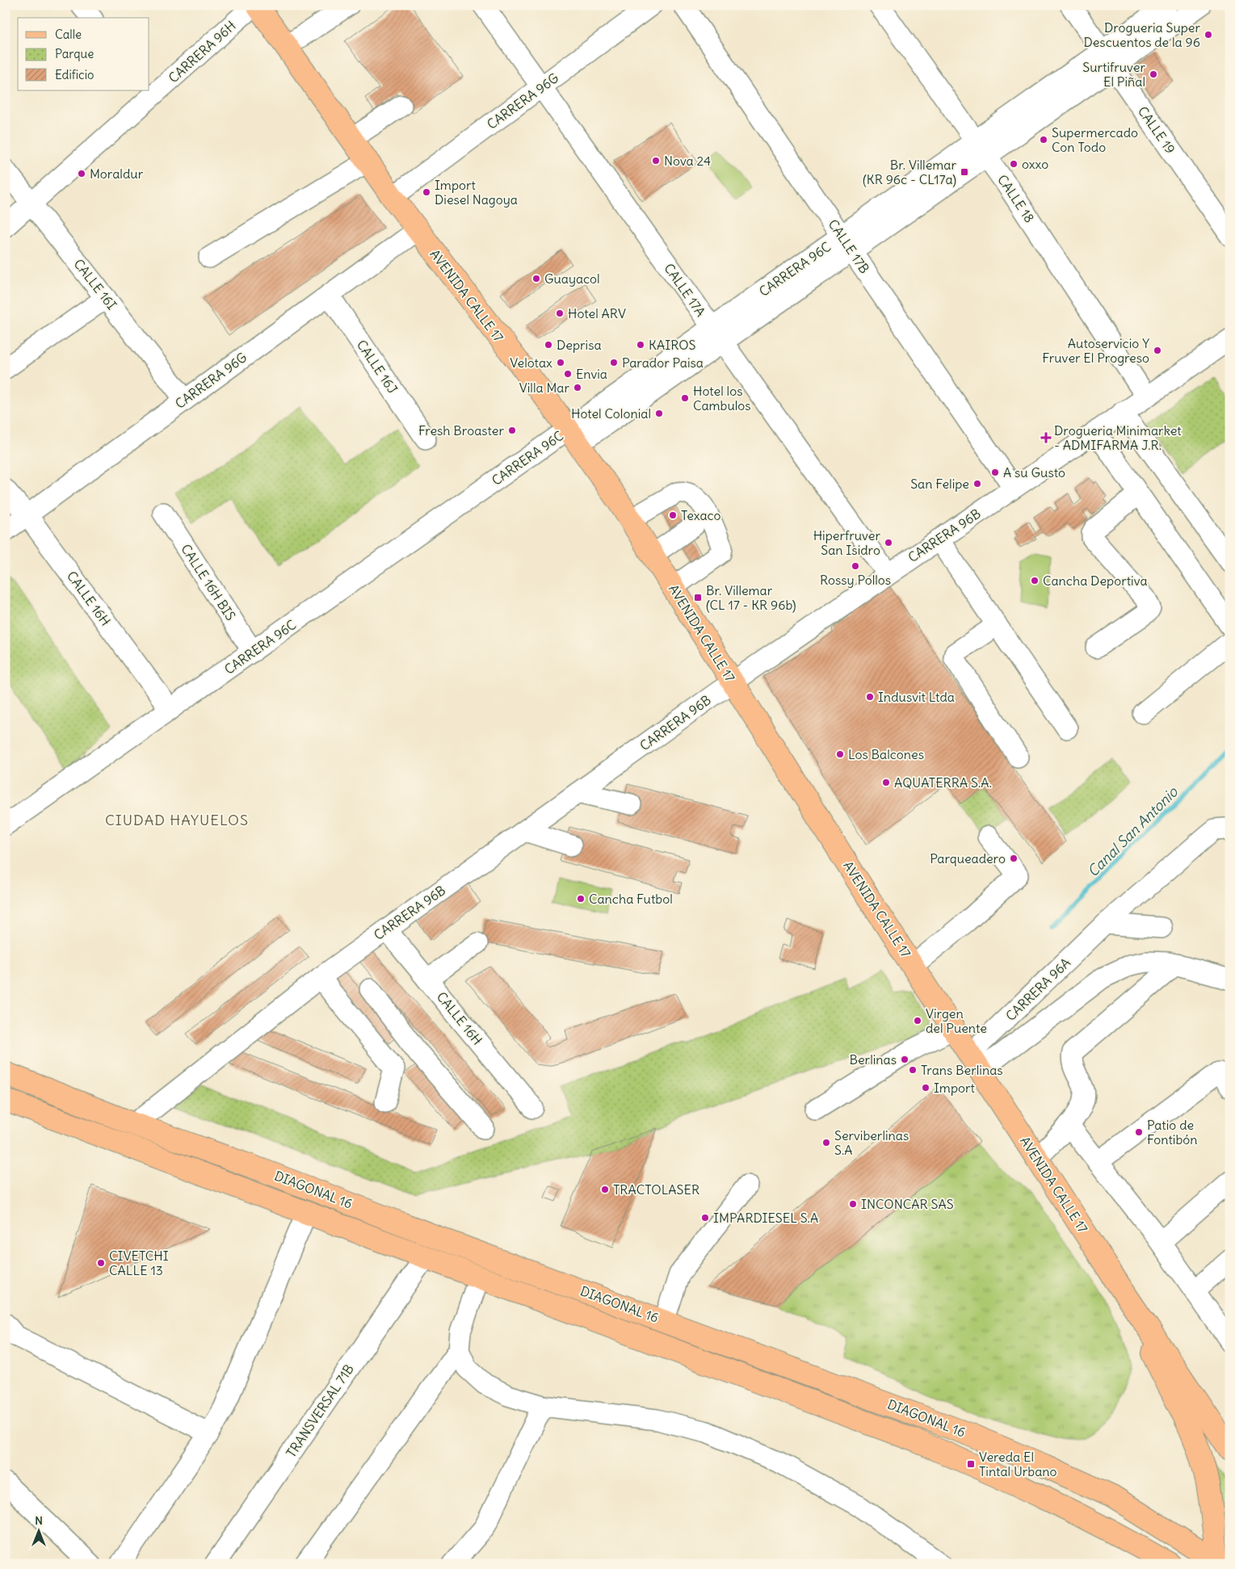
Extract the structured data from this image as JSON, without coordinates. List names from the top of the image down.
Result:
{
  "streets": {
    "main road": ["AVENIDA CALLE 17", "DIAGONAL 16"],
    "street": [
      "CARRERA 96H",
      "CARRERA 96G",
      "CALLE 19",
      "CALLE 18",
      "CALLE 17B",
      "CARRERA 96C",
      "CALLE 16I",
      "CALLE 17A",
      "CALLE 16J",
      "CARRERA 96B",
      "CALLE 16H BIS",
      "CALLE 16H",
      "CARRERA 96A",
      "TRANSVERSAL 71B"
    ]
  },
  "crossings": [
    ["CARRERA 96H", "CALLE 16I"],
    ["CARRERA 96H", "AVENIDA CALLE 17"],
    ["CARRERA 96G", "CALLE 16I"],
    ["CARRERA 96G", "CALLE 17A"],
    ["CARRERA 96G", "AVENIDA CALLE 17"],
    ["CARRERA 96G", "CALLE 16J"],
    ["CARRERA 96G", "CALLE 16H"],
    ["CALLE 19", "CARRERA 96C"],
    ["CALLE 18", "CARRERA 96C"],
    ["CALLE 18", "CARRERA 96B"],
    ["CALLE 17B", "CARRERA 96C"],
    ["CALLE 17B", "CARRERA 96B"],
    ["CARRERA 96C", "CALLE 17A"],
    ["CARRERA 96C", "AVENIDA CALLE 17"],
    ["CARRERA 96C", "CALLE 16H BIS"],
    ["CARRERA 96C", "CALLE 16H"],
    ["CALLE 17A", "CARRERA 96B"],
    ["AVENIDA CALLE 17", "CARRERA 96B"],
    ["AVENIDA CALLE 17", "CARRERA 96A"],
    ["AVENIDA CALLE 17", "DIAGONAL 16"],
    ["CARRERA 96B", "CALLE 16H"],
    ["CARRERA 96B", "DIAGONAL 16"],
    ["DIAGONAL 16", "TRANSVERSAL 71B"]
  ],
  "districts": ["CIUDAD HAYUELOS"],
  "water": ["Canal San Antonio"],
  "places": {
    "other": [
      "Drogueria Super Descuentos de la 96",
      "Surtifruver El Piñal",
      "Supermercado Con Todo",
      "Nova 24",
      "oxxo",
      "Moraldur",
      "Import Diesel Nagoya",
      "Guayacol",
      "Hotel ARV",
      "Deprisa",
      "KAIROS",
      "Autoservicio Y Fruver El Progreso",
      "Velotax",
      "Parador Paisa",
      "Envia",
      "Villa Mar",
      "Hotel los Cambulos",
      "Hotel Colonial",
      "Fresh Broaster",
      "A su Gusto",
      "San Felipe",
      "Texaco",
      "Hiperfruver San Isidro",
      "Rossy Pollos",
      "Cancha Deportiva",
      "Indusvit Ltda",
      "Los Balcones",
      "AQUATERRA S.A.",
      "Parqueadero",
      "Cancha Futbol",
      "Virgen del Puente",
      "Berlinas",
      "Trans Berlinas",
      "Import",
      "Patio de Fontibón",
      "Serviberlinas S.A",
      "TRACTOLASER",
      "INCONCAR SAS",
      "IMPARDIESEL S.A",
      "CIVETCHI CALLE 13"
    ],
    "transit": ["Br. Villemar (KR 96c - CL17a)", "Br. Villemar (CL 17 - KR 96b)", "Vereda El Tintal Urbano"],
    "health": ["Drogueria Minimarket - ADMIFARMA J.R."]
  },
  "legend": ["Calle", "Parque", "Edificio"],
  "north": "top"
}
